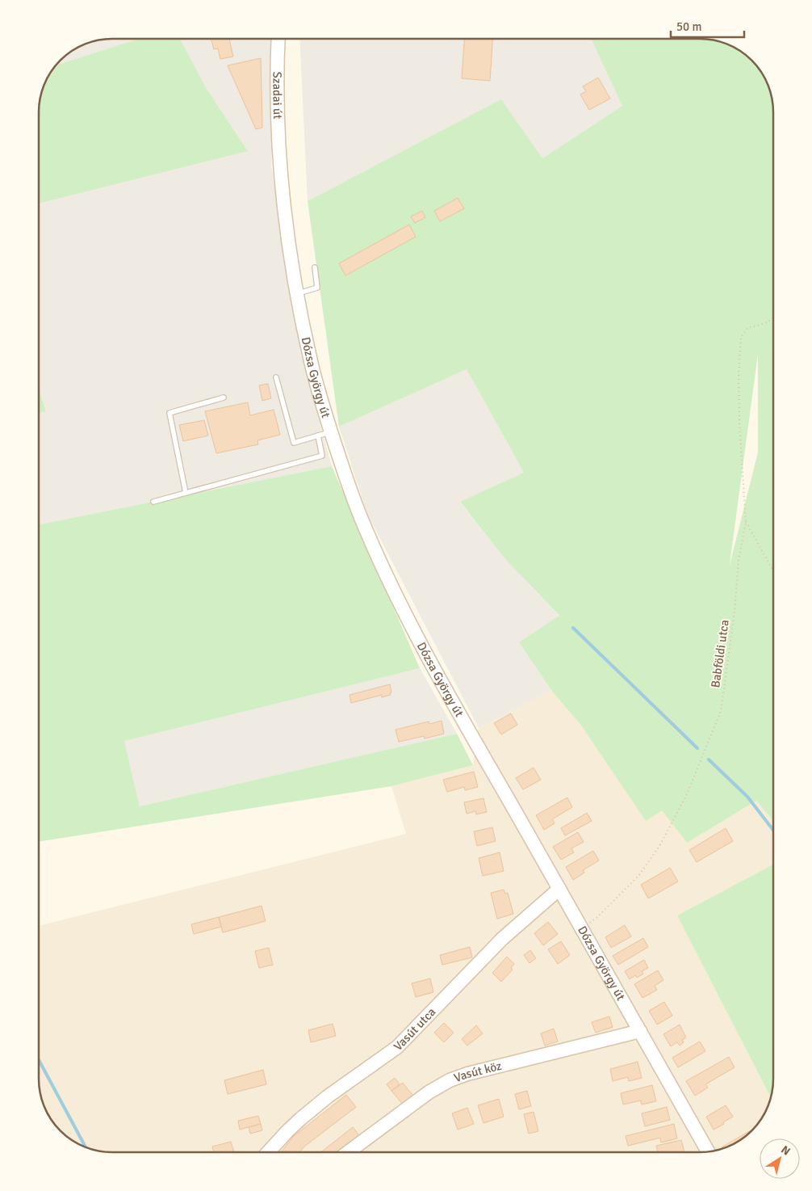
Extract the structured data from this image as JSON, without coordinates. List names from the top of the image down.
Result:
{
  "streets": {
    "main road": [
      "Szadai út",
      "Dózsa György út",
      "Vasút utca",
      "Vasút köz"
    ],
    "path": ["Babföldi utca"]
  },
  "crossings": [
    ["Szadai út", "Dózsa György út"],
    ["Dózsa György út", "Babföldi utca"],
    ["Dózsa György út", "Vasút utca"],
    ["Dózsa György út", "Vasút köz"]
  ],
  "scale_bar": "50 m",
  "north": "top right"
}
